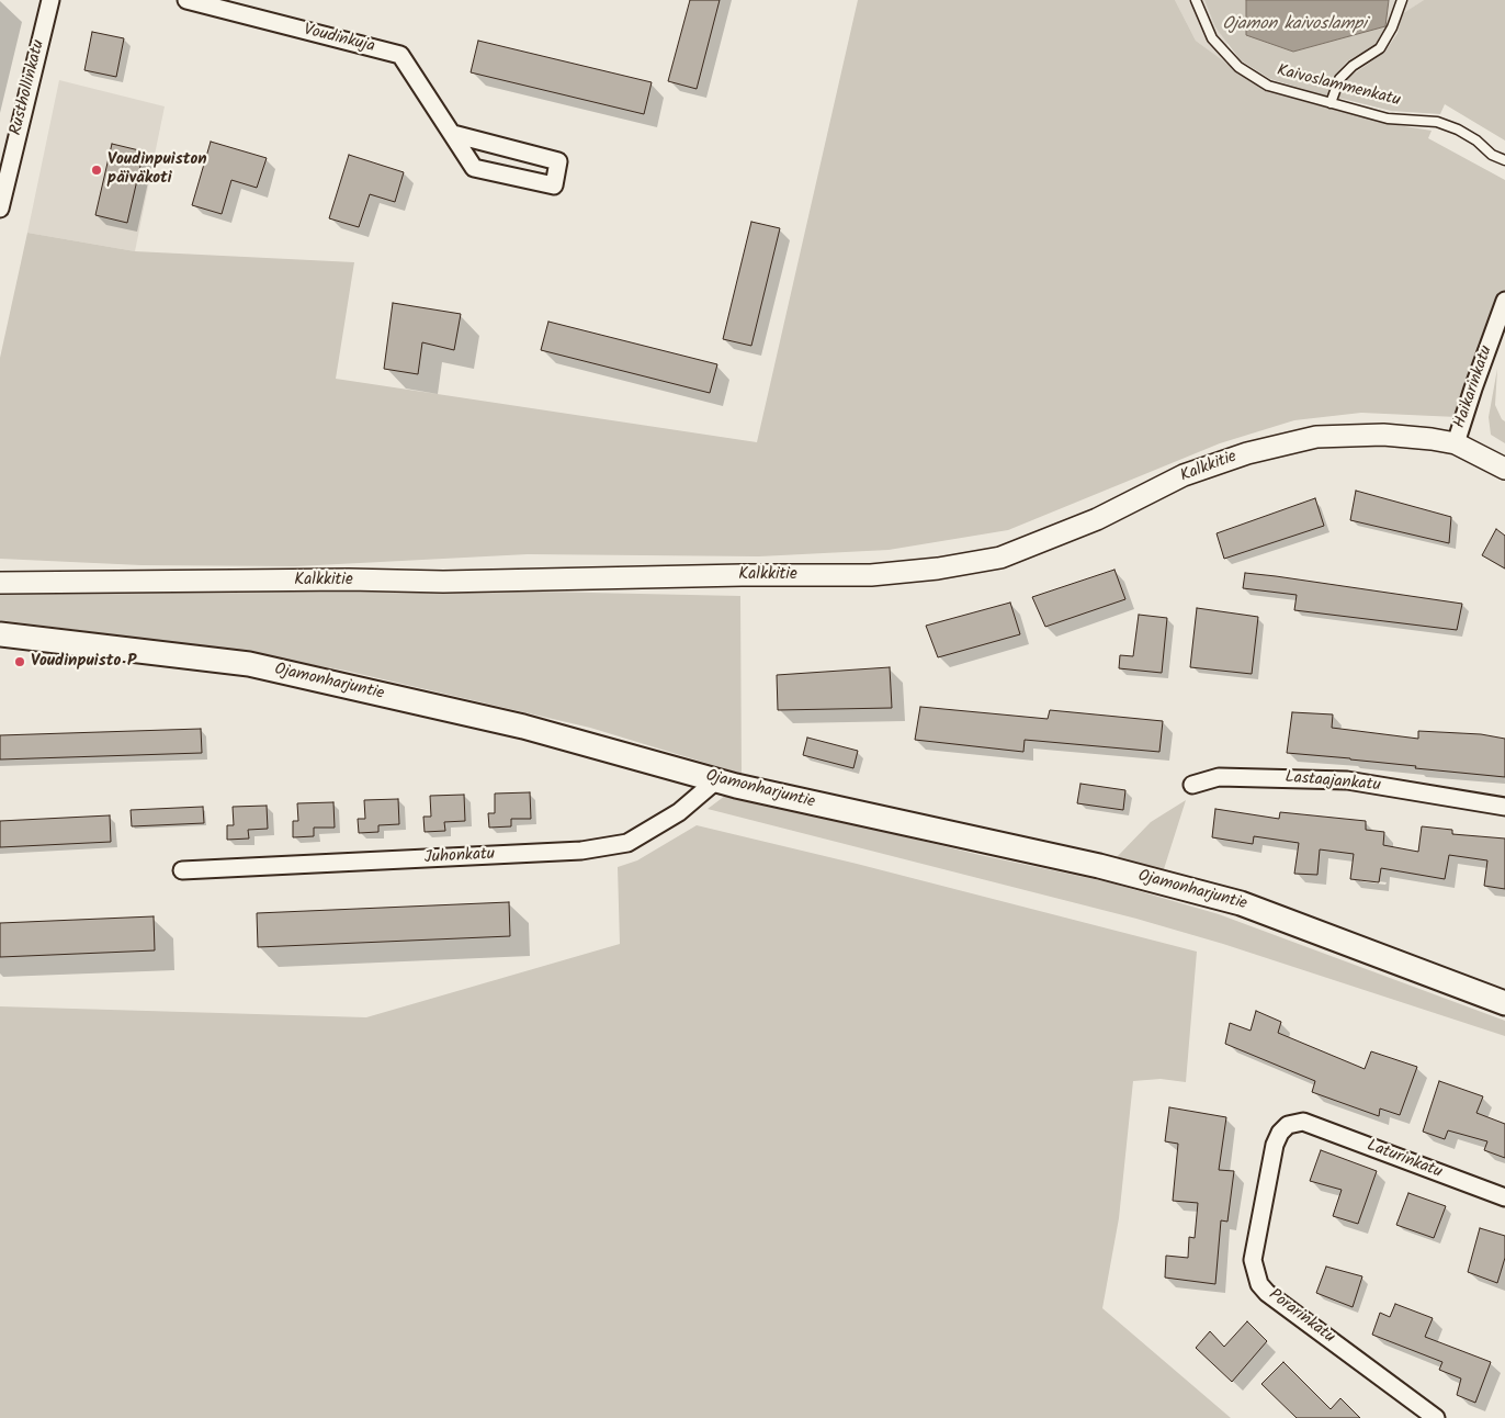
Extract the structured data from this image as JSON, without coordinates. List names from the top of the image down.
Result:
{
  "streets": {
    "main road": ["Ojamonharjuntie"],
    "street": [
      "Voudinkuja",
      "Rusthollinkatu",
      "Haikarinkatu",
      "Kalkkitie",
      "Lastaajankatu",
      "Juhonkatu",
      "Laturinkatu",
      "Porarinkatu"
    ],
    "lane": ["Kaivoslammenkatu"]
  },
  "crossings": [
    ["Haikarinkatu", "Kalkkitie"],
    ["Ojamonharjuntie", "Juhonkatu"],
    ["Laturinkatu", "Porarinkatu"]
  ],
  "water": ["Ojamon kaivoslampi"],
  "places": ["Voudinpuiston päiväkoti", "Voudinpuisto P"]
}
